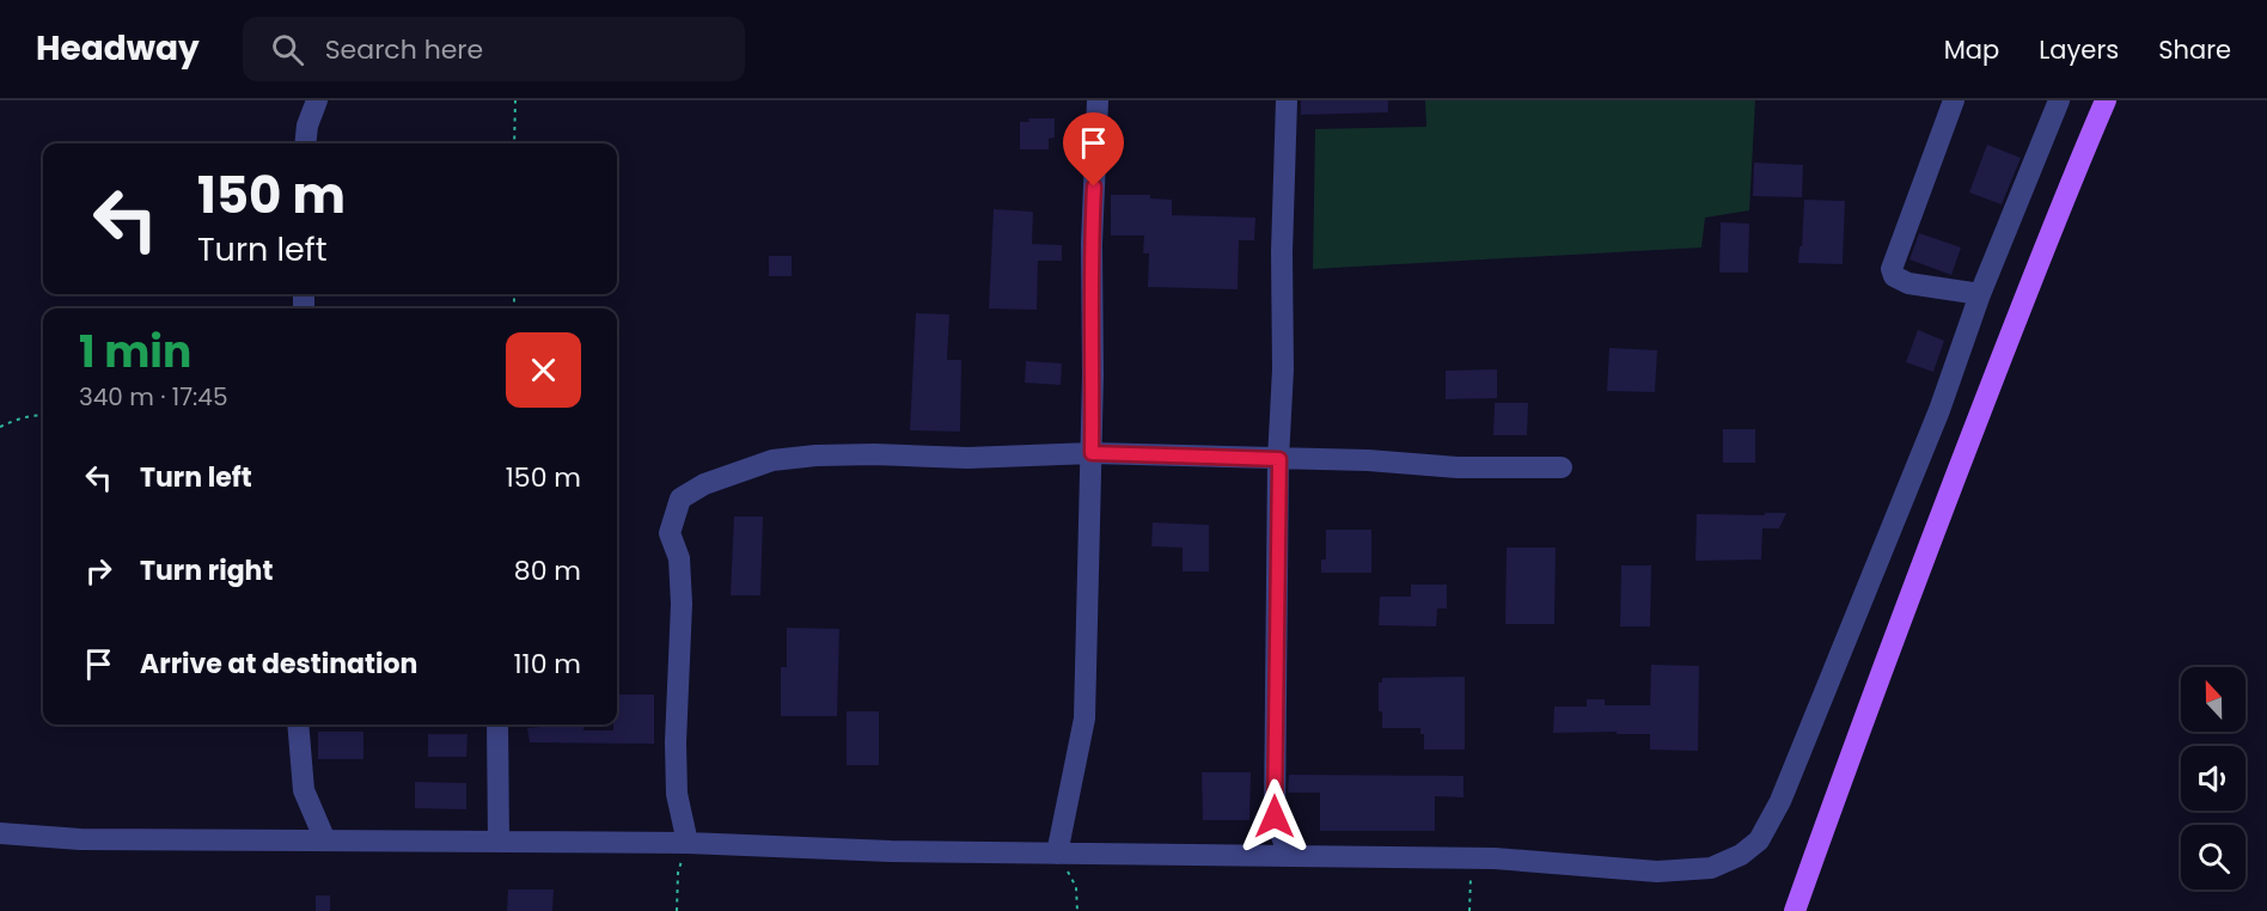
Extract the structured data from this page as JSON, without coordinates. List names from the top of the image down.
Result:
{
  "north": "top",
  "page": {
    "header": "Headway",
    "search": "Search here",
    "nav": ["Map", "Layers", "Share"],
    "turn": ["150 m", "Turn left"],
    "heading": ["1 min", "340 m · 17:45"],
    "list": [
      {
        "name": "Turn left",
        "value": "150 m"
      },
      {
        "name": "Turn right",
        "value": "80 m"
      },
      {
        "name": "Arrive at destination",
        "value": "110 m"
      }
    ]
  }
}
